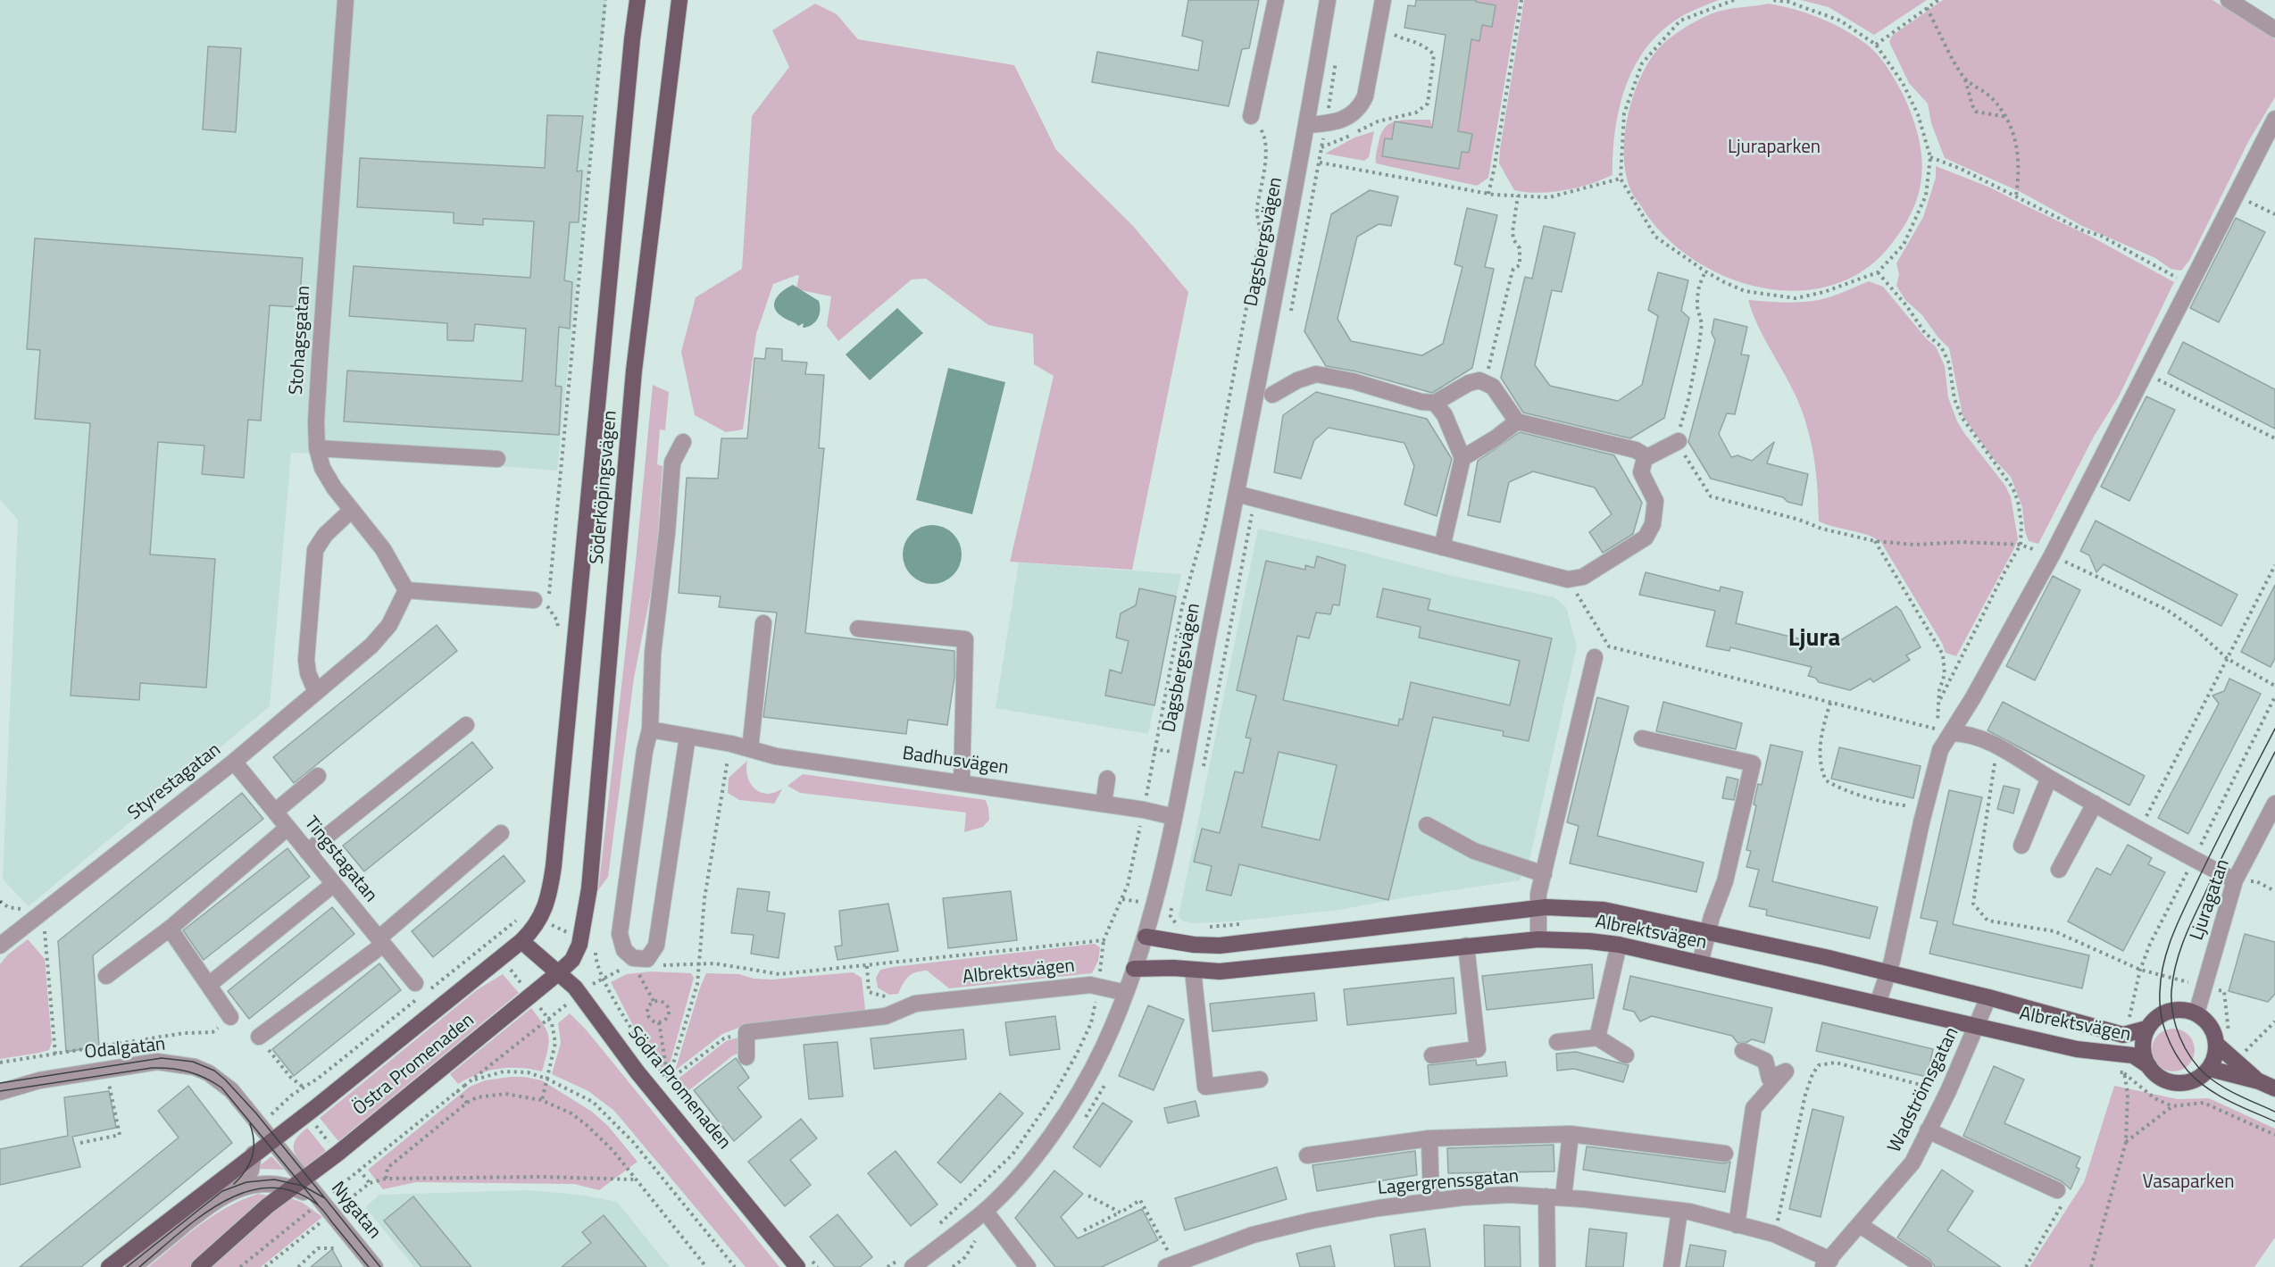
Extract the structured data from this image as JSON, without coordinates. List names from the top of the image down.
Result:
{
  "streets": {
    "main road": [
      "Söderköpingsvägen",
      "Albrektsvägen",
      "Östra Promenaden",
      "Södra Promenaden"
    ],
    "street": [
      "Dagsbergsvägen",
      "Stohagsgatan",
      "Badhusvägen",
      "Styrestagatan",
      "Tingstagatan",
      "Ljuragatan",
      "Odalgatan",
      "Wadströmsgatan",
      "Lagergrenssgatan",
      "Nygatan"
    ]
  },
  "crossings": [
    ["Dagsbergsvägen", "Badhusvägen"],
    ["Dagsbergsvägen", "Albrektsvägen"],
    ["Stohagsgatan", "Styrestagatan"],
    ["Söderköpingsvägen", "Östra Promenaden"],
    ["Söderköpingsvägen", "Södra Promenaden"],
    ["Styrestagatan", "Tingstagatan"],
    ["Ljuragatan", "Albrektsvägen"],
    ["Albrektsvägen", "Wadströmsgatan"],
    ["Odalgatan", "Östra Promenaden"],
    ["Östra Promenaden", "Södra Promenaden"],
    ["Wadströmsgatan", "Lagergrenssgatan"]
  ],
  "districts": ["Ljura"],
  "parks": ["Ljuraparken", "Vasaparken"]
}
